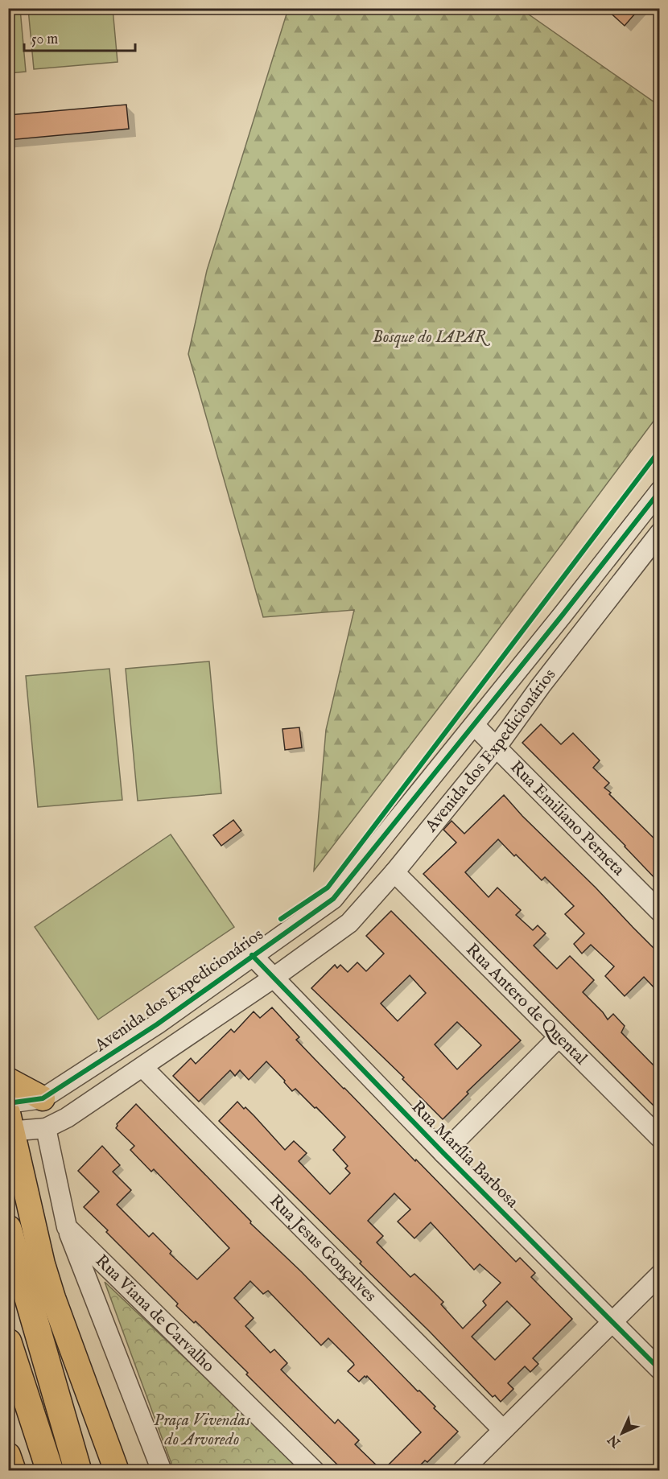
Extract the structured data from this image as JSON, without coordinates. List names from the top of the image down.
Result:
{
  "streets": {
    "street": [
      "Avenida dos Expedicionários",
      "Rua Emiliano Perneta",
      "Rua Antero de Quental",
      "Rua Marília Barbosa",
      "Rua Jesus Gonçalves",
      "Rua Viana de Carvalho"
    ]
  },
  "crossings": [
    ["Avenida dos Expedicionários", "Rua Emiliano Perneta"],
    ["Avenida dos Expedicionários", "Rua Antero de Quental"],
    ["Avenida dos Expedicionários", "Rua Marília Barbosa"],
    ["Avenida dos Expedicionários", "Rua Jesus Gonçalves"]
  ],
  "parks": ["Bosque do IAPAR", "Praça Vivendas do Arvoredo"],
  "scale_bar": "50 m",
  "north": "bottom left"
}
